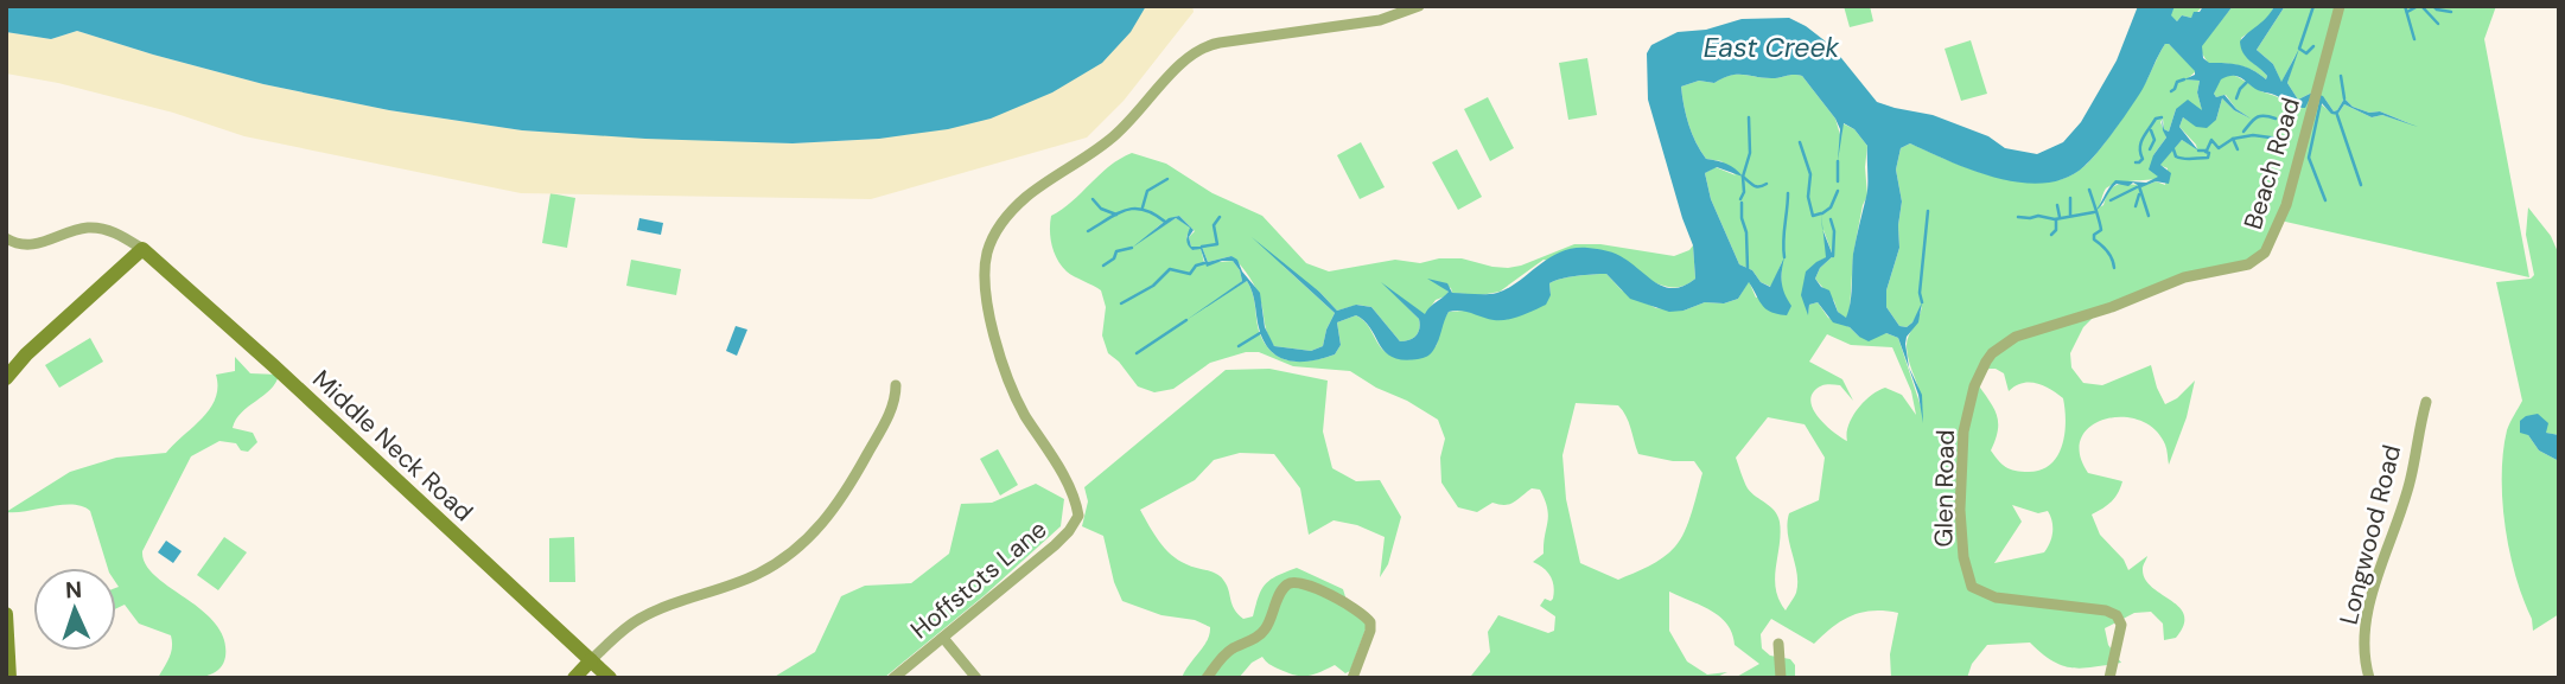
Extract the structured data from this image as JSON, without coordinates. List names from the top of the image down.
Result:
{
  "streets": {
    "street": [
      "Beach Road",
      "Middle Neck Road",
      "Glen Road",
      "Longwood Road",
      "Hoffstots Lane"
    ]
  },
  "crossings": [
    ["Beach Road", "Glen Road"]
  ],
  "water": ["East Creek"],
  "north": "top"
}
